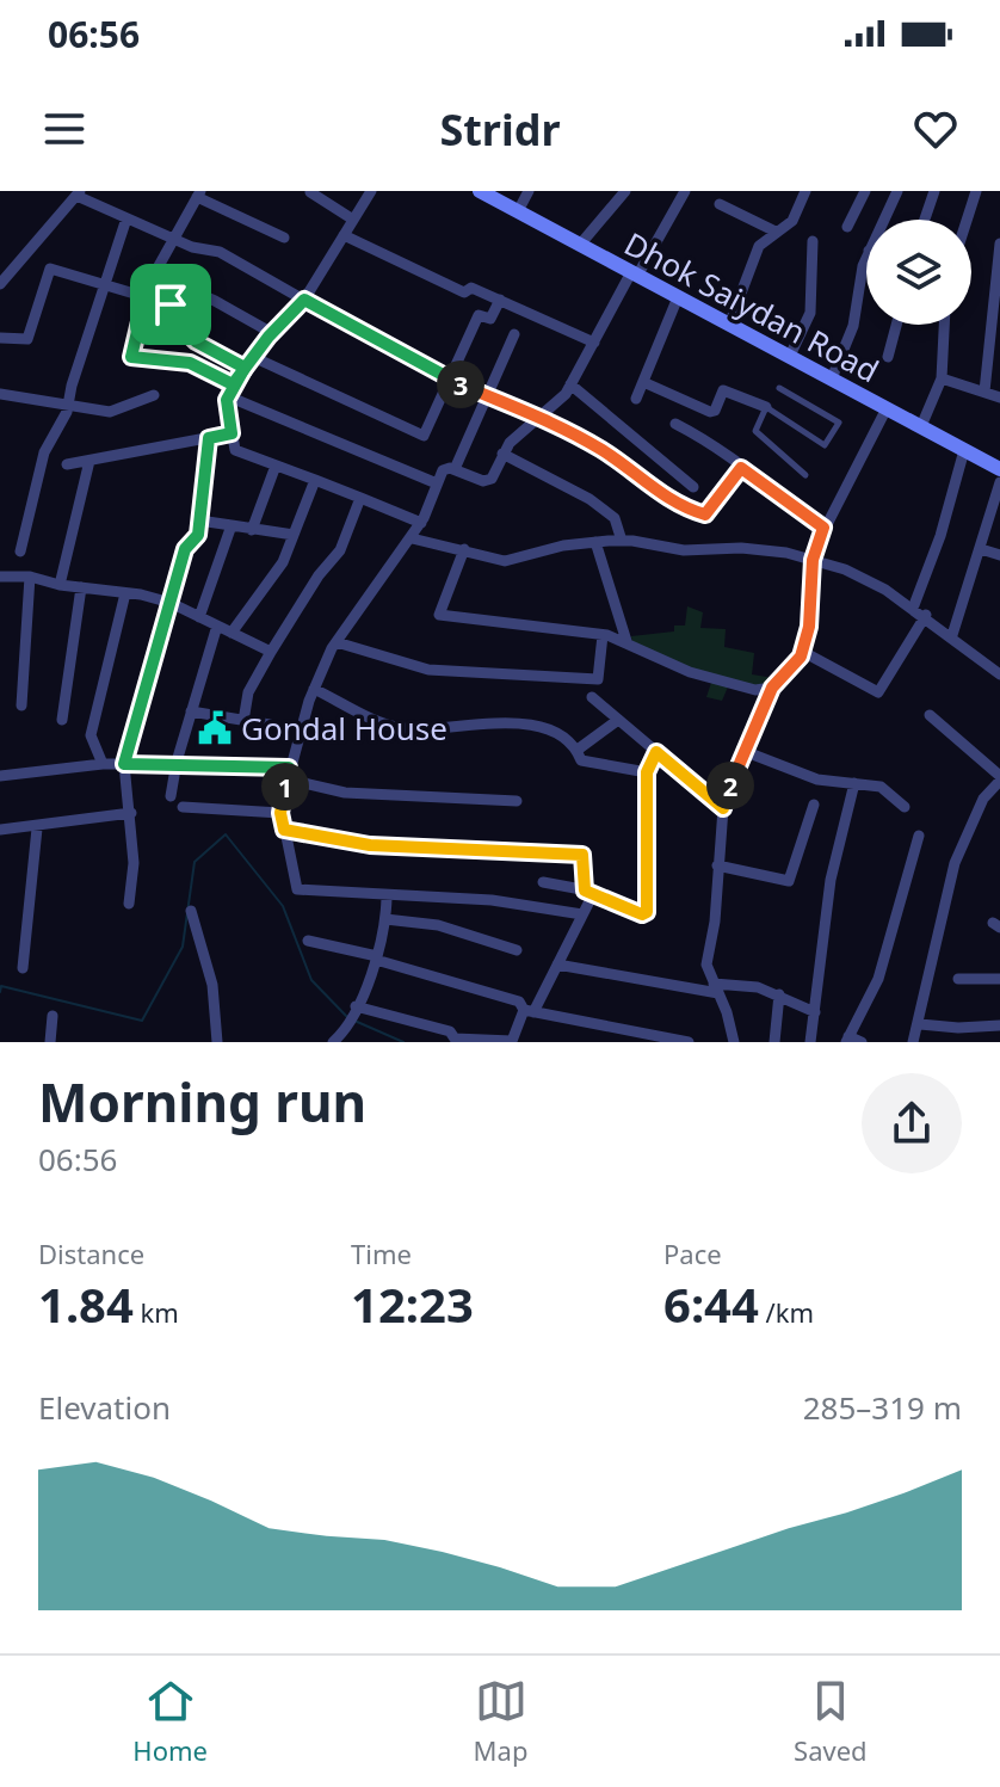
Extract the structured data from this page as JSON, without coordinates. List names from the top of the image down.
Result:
{
  "streets": {
    "main road": ["Dhok Saiydan Road"]
  },
  "places": {
    "public building": ["Gondal House"]
  },
  "page": {
    "status": "06:56",
    "header": "Stridr",
    "pins": ["3", "2", "1"],
    "heading": ["Morning run", "06:56"],
    "stats": [
      ["Distance", "1.84 km"],
      ["Time", "12:23"],
      ["Pace", "6:44 /km"]
    ],
    "chart": ["Elevation", "285–319 m"],
    "tabs": ["Home", "Map", "Saved"]
  }
}
